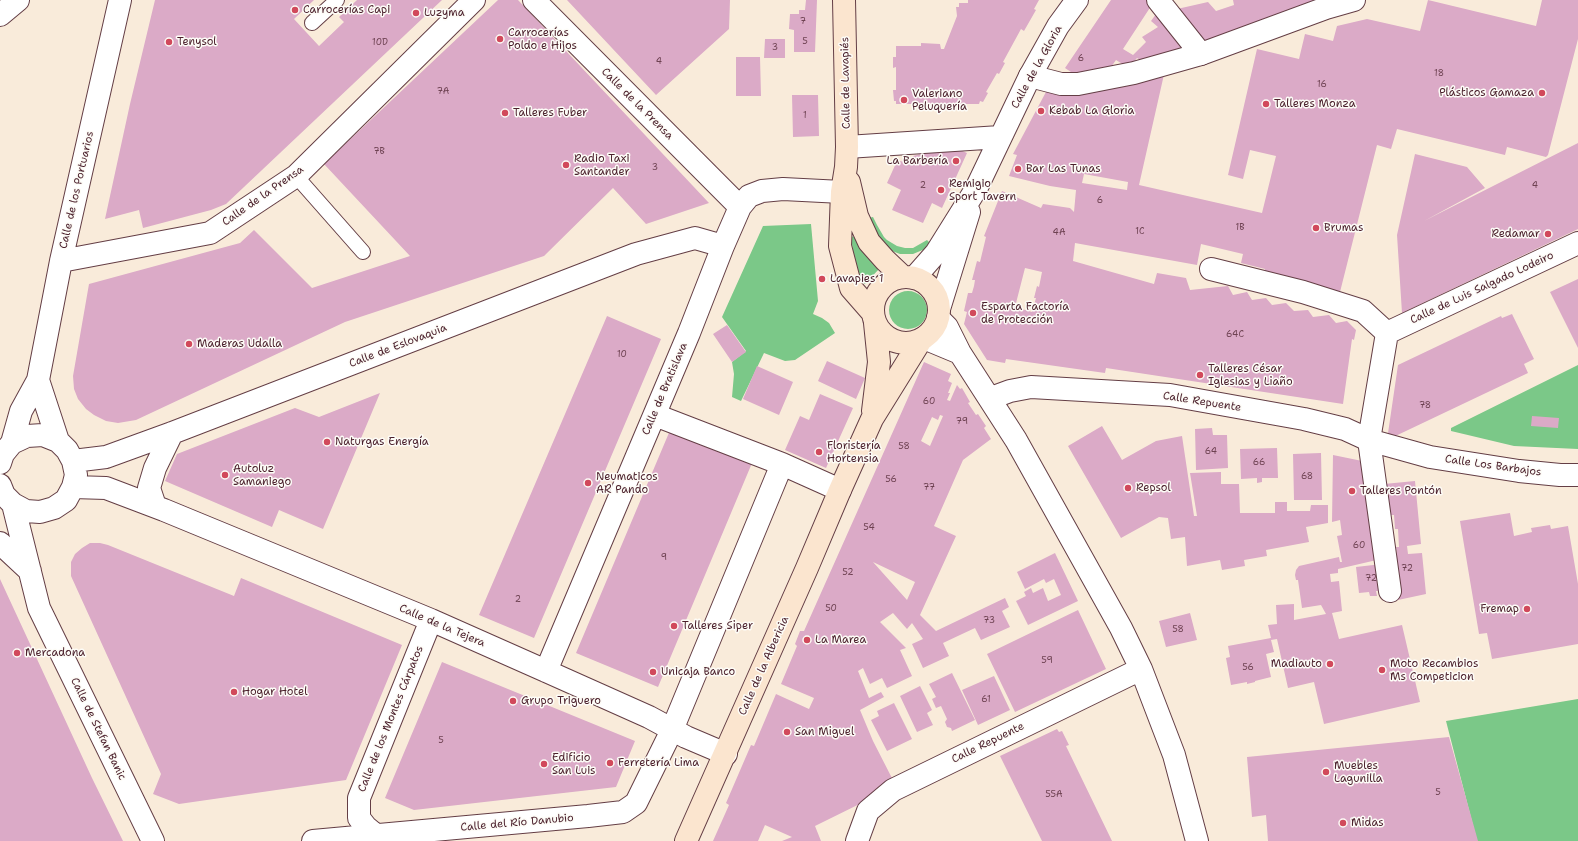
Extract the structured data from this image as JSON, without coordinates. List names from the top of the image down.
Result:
{
  "streets": {
    "main road": ["Calle de Lavapiés", "Calle de la Albericia"],
    "street": [
      "Calle de la Gloria",
      "Calle de la Prensa",
      "Calle de los Portuarios",
      "Calle de Luis Salgado Lodeiro",
      "Calle de Eslovaquia",
      "Calle de Bratislava",
      "Calle Repuente",
      "Calle Los Barbajos",
      "Calle de la Tejera",
      "Calle de los Montes Cárpatos",
      "Calle de Stefan Banic",
      "Calle del Río Danubio"
    ]
  },
  "crossings": [
    ["Calle de la Gloria", "Calle de Lavapiés"],
    ["Calle de la Gloria", "Calle de la Albericia"],
    ["Calle de Lavapiés", "Calle de Bratislava"],
    ["Calle de Lavapiés", "Calle de la Albericia"],
    ["Calle de la Prensa", "Calle de los Portuarios"],
    ["Calle de la Prensa", "Calle de Bratislava"],
    ["Calle de Eslovaquia", "Calle de Bratislava"],
    ["Calle de Bratislava", "Calle de la Tejera"],
    ["Calle Repuente", "Calle Los Barbajos"],
    ["Calle de la Tejera", "Calle de la Albericia"],
    ["Calle de la Tejera", "Calle de los Montes Cárpatos"],
    ["Calle de la Tejera", "Calle del Río Danubio"],
    ["Calle de los Montes Cárpatos", "Calle del Río Danubio"]
  ],
  "places": [
    "Carrocerías Capi",
    "Luzyma",
    "Carrocerías Poldo e Hijos",
    "Tenysol",
    "Plásticos Gamaza",
    "Valeriano Peluquería",
    "Talleres Monza",
    "Kebab La Gloria",
    "Talleres Fuber",
    "La Barbería",
    "Radio Taxi Santander",
    "Bar Las Tunas",
    "Remigio Sport Tavern",
    "Brumas",
    "Redamar",
    "Lavapies 1",
    "Esparta Factoría de Protección",
    "Maderas Udalla",
    "Talleres César Iglesias y Liaño",
    "Naturgas Energía",
    "Floristería Hortensia",
    "Autoluz Samaniego",
    "Neumaticos AR Pando",
    "Repsol",
    "Talleres Pontón",
    "Fremap",
    "Talleres Siper",
    "La Marea",
    "Mercadona",
    "Madiauto",
    "Moto Recambios Ms Competicion",
    "Unicaja Banco",
    "Hogar Hotel",
    "Grupo Triguero",
    "San Miguel",
    "Ferretería Lima",
    "Edificio San Luis",
    "Muebles Lagunilla",
    "Midas"
  ],
  "house_numbers": [
    "7",
    "5",
    "10D",
    "3",
    "6",
    "4",
    "18",
    "16",
    "7A",
    "1",
    "7B",
    "3",
    "2",
    "4",
    "6",
    "1B",
    "1C",
    "4A",
    "64C",
    "10",
    "60",
    "78",
    "79",
    "58",
    "64",
    "66",
    "68",
    "56",
    "77",
    "54",
    "60",
    "9",
    "72",
    "52",
    "72",
    "2",
    "50",
    "73",
    "58",
    "59",
    "56",
    "61",
    "5",
    "5",
    "55A"
  ]
}
